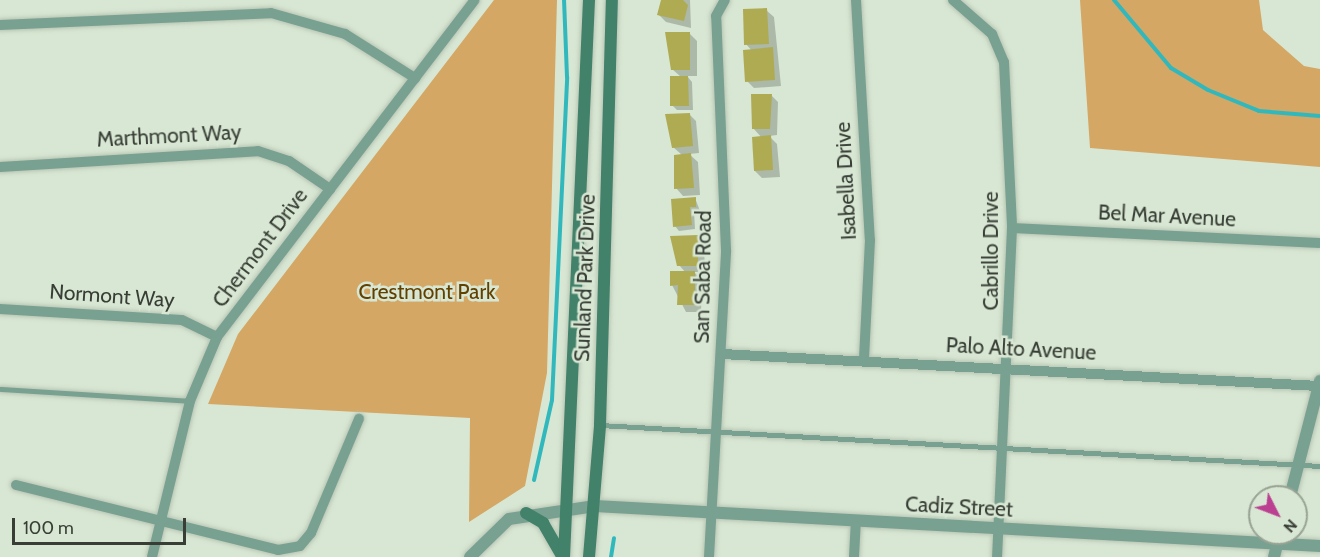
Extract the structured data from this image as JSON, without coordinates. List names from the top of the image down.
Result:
{
  "streets": {
    "main road": ["Sunland Park Drive"],
    "street": [
      "Marthmont Way",
      "Isabella Drive",
      "Bel Mar Avenue",
      "Chermont Drive",
      "Cabrillo Drive",
      "San Saba Road",
      "Normont Way",
      "Palo Alto Avenue",
      "Cadiz Street"
    ]
  },
  "crossings": [
    ["Marthmont Way", "Chermont Drive"],
    ["Isabella Drive", "Palo Alto Avenue"],
    ["Bel Mar Avenue", "Cabrillo Drive"],
    ["Chermont Drive", "Normont Way"],
    ["Cabrillo Drive", "Palo Alto Avenue"],
    ["Cabrillo Drive", "Cadiz Street"],
    ["San Saba Road", "Palo Alto Avenue"],
    ["San Saba Road", "Cadiz Street"],
    ["Sunland Park Drive", "Cadiz Street"]
  ],
  "parks": ["Crestmont Park"],
  "scale_bar": "100 m",
  "north": "bottom right"
}
